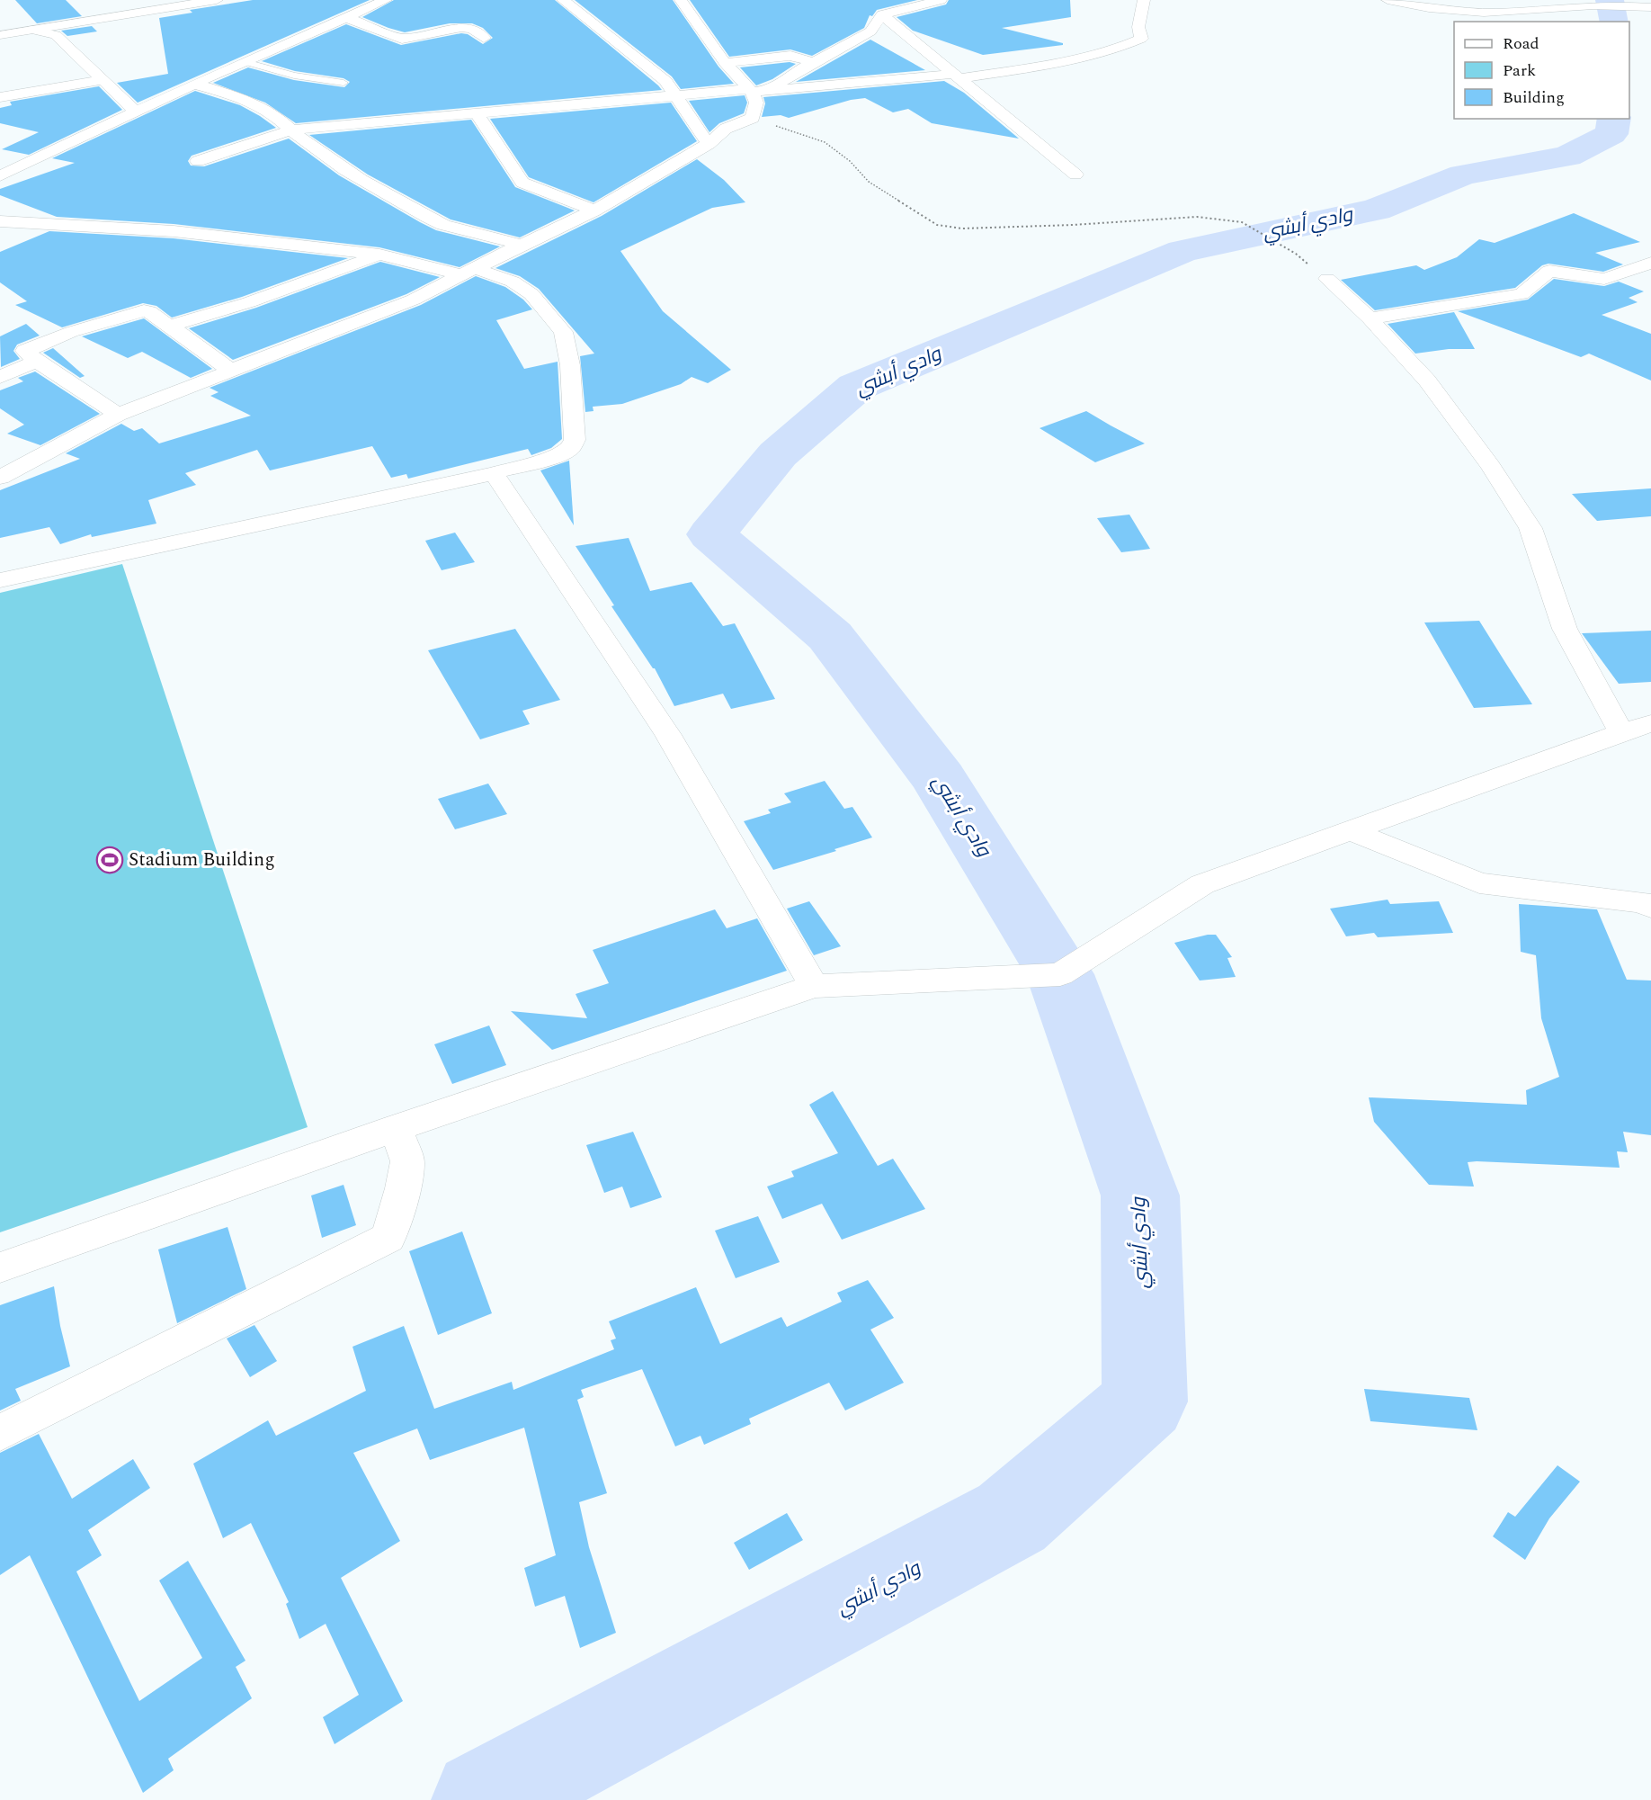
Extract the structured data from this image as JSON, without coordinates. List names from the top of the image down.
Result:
{
  "water": ["وادي أبشي"],
  "places": {
    "sports": ["Stadium Building"]
  },
  "legend": ["Road", "Park", "Building"]
}
